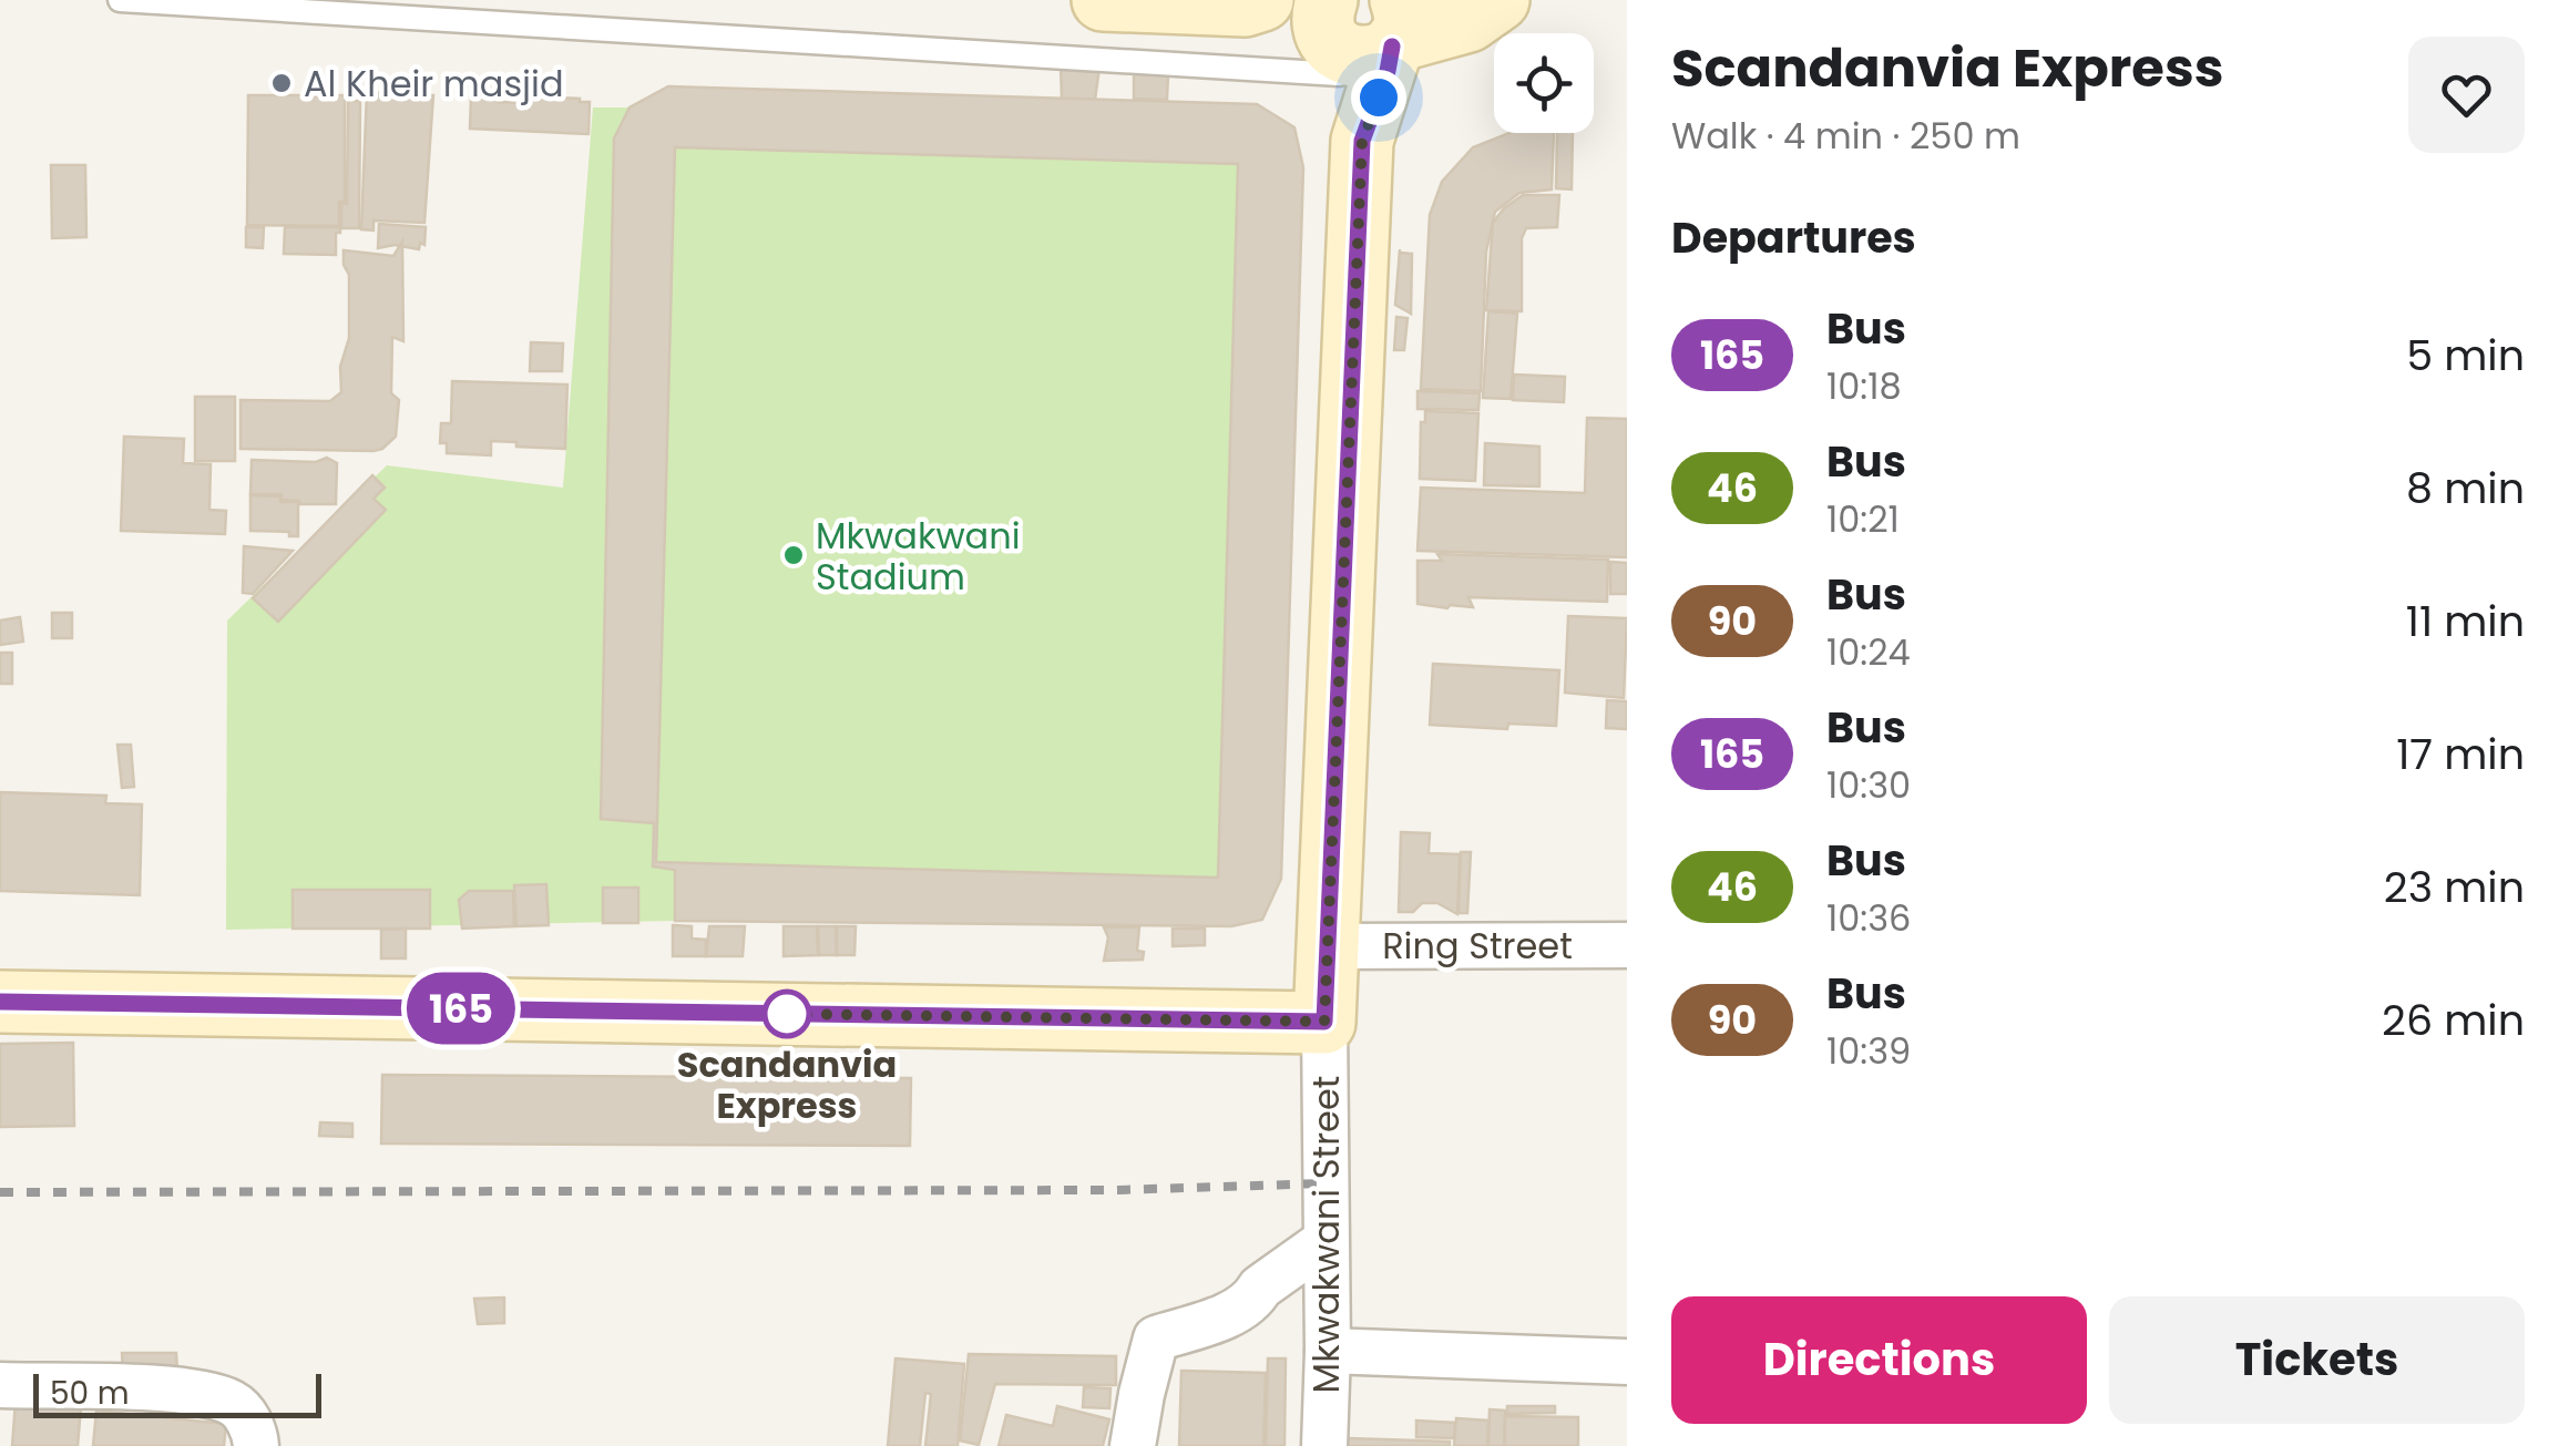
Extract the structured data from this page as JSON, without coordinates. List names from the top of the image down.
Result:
{
  "streets": {
    "main road": ["Mkwakwani Street"],
    "street": ["Ring Street"]
  },
  "crossings": [
    ["Ring Street", "Mkwakwani Street"]
  ],
  "places": ["Al Kheir masjid", "Mkwakwani Stadium", "Scandanvia Express"],
  "lines": ["bus line 165"],
  "scale_bar": "50 m",
  "page": {
    "on_map": "165",
    "heading": [
      ["Scandanvia Express", "Walk · 4 min · 250 m"],
      "Departures"
    ],
    "list": [
      {
        "mark": "165",
        "name": "Bus",
        "note": "10:18",
        "value": "5 min"
      },
      {
        "mark": "46",
        "name": "Bus",
        "note": "10:21",
        "value": "8 min"
      },
      {
        "mark": "90",
        "name": "Bus",
        "note": "10:24",
        "value": "11 min"
      },
      {
        "mark": "165",
        "name": "Bus",
        "note": "10:30",
        "value": "17 min"
      },
      {
        "mark": "46",
        "name": "Bus",
        "note": "10:36",
        "value": "23 min"
      },
      {
        "mark": "90",
        "name": "Bus",
        "note": "10:39",
        "value": "26 min"
      }
    ],
    "buttons": ["Directions", "Tickets"],
    "scale": "50 m"
  }
}
